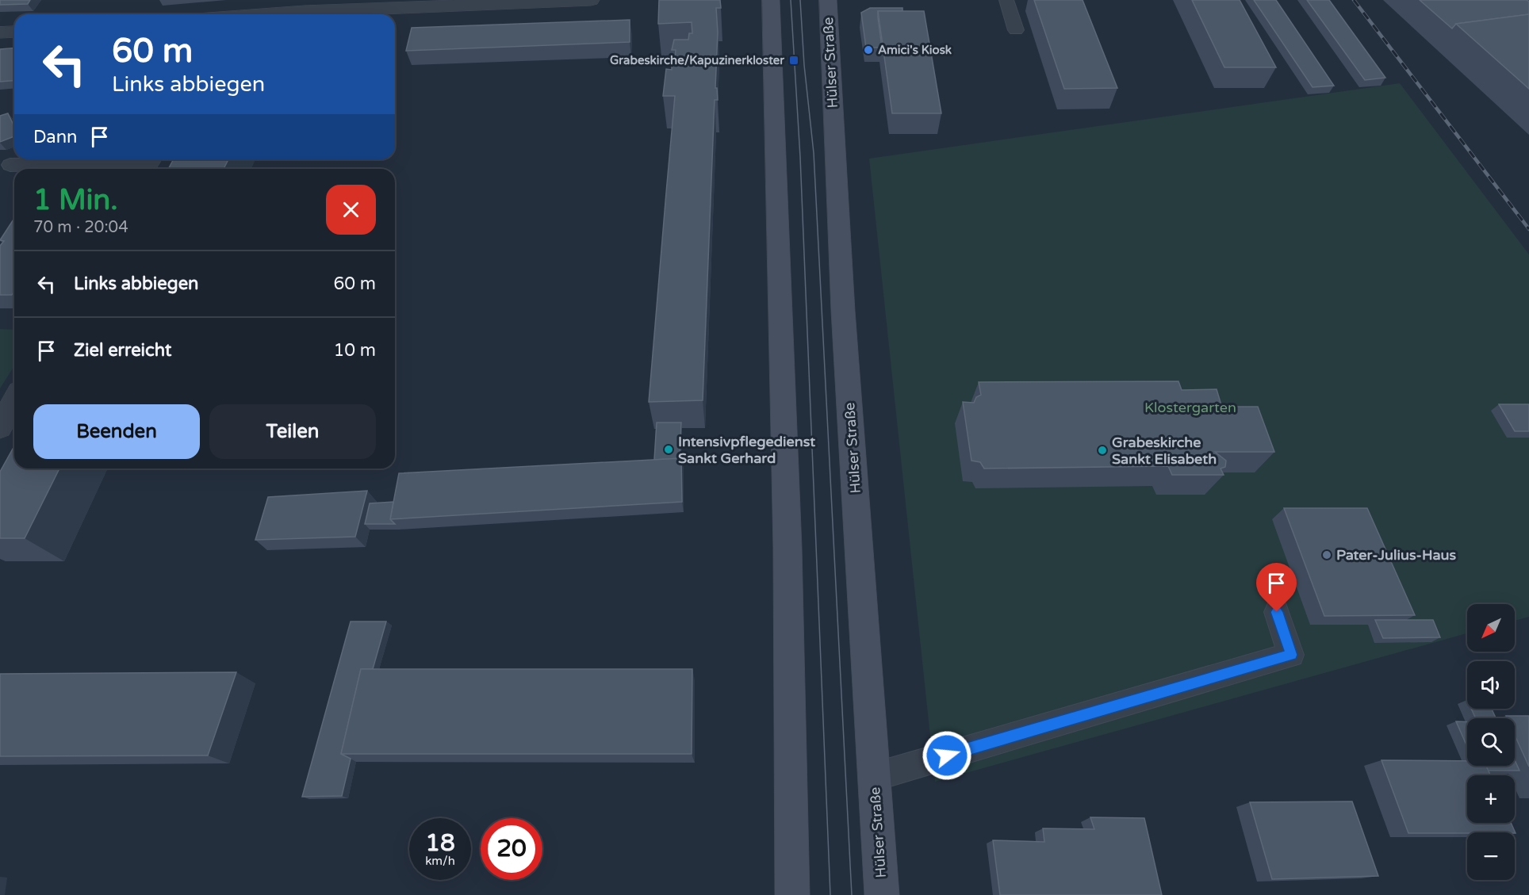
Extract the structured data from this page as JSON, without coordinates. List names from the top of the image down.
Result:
{
  "streets": {
    "street": ["Hülser Straße"]
  },
  "parks": ["Klostergarten"],
  "places": {
    "other": [
      "Amici's Kiosk",
      "Intensivpflegedienst Sankt Gerhard",
      "Grabeskirche Sankt Elisabeth",
      "Pater-Julius-Haus"
    ],
    "transit": ["Grabeskirche/Kapuzinerkloster"]
  },
  "north": "bottom left",
  "page": {
    "turn": ["60 m", "Links abbiegen"],
    "then": "Dann",
    "heading": ["1 Min.", "70 m · 20:04"],
    "list": [
      {
        "name": "Links abbiegen",
        "value": "60 m"
      },
      {
        "name": "Ziel erreicht",
        "value": "10 m"
      }
    ],
    "buttons": ["Beenden", "Teilen"],
    "map_buttons": ["+", "−"],
    "speed": "18 km/h",
    "limit": "20"
  }
}
